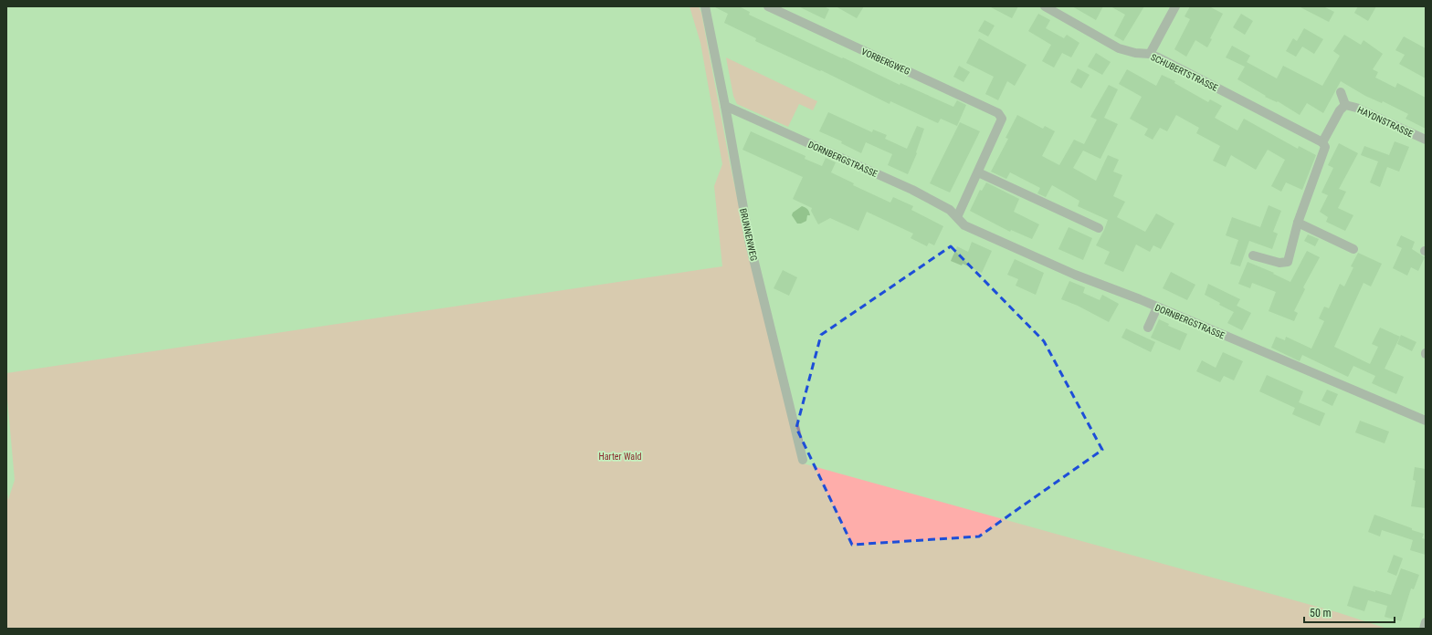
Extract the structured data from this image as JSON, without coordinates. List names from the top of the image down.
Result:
{
  "streets": {
    "street": [
      "VORBERGWEG",
      "SCHUBERTSTRASSE",
      "HAYDNSTRASSE",
      "DORNBERGSTRASSE",
      "BRUNNENWEG"
    ]
  },
  "crossings": [
    ["SCHUBERTSTRASSE", "HAYDNSTRASSE"],
    ["DORNBERGSTRASSE", "BRUNNENWEG"]
  ],
  "parks": ["Harter Wald"],
  "scale_bar": "50 m"
}
